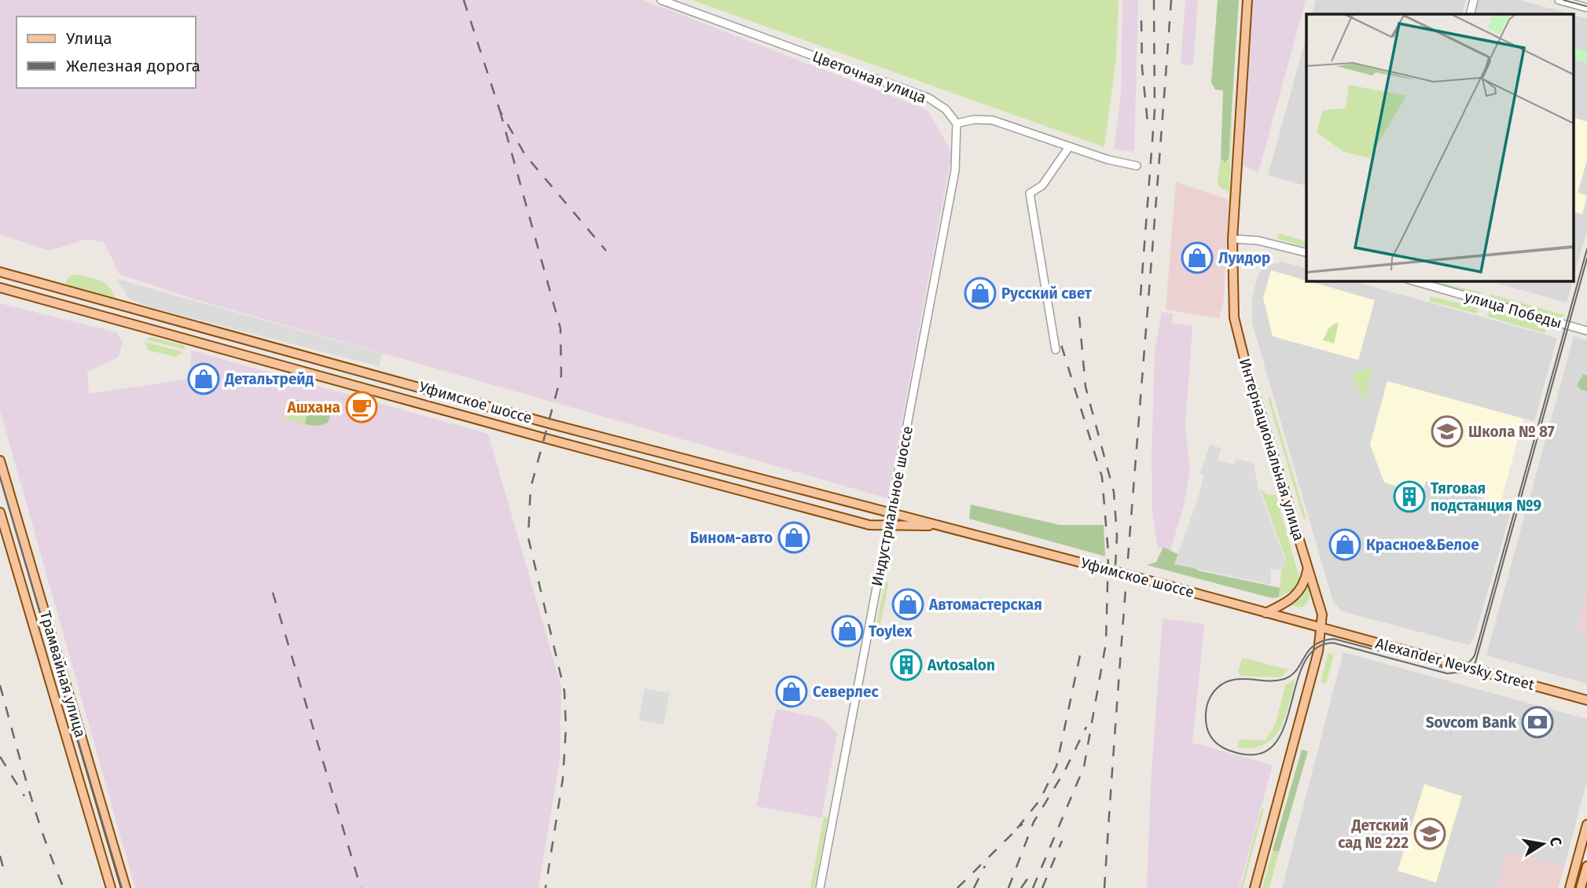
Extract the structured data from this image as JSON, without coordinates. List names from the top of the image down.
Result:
{
  "streets": {
    "main road": [
      "Уфимское шоссе",
      "Интернациональная улица",
      "Alexander Nevsky Street",
      "Трамвайная улица"
    ],
    "street": ["Цветочная улица", "улица Победы", "Индустриальное шоссе"]
  },
  "crossings": [
    ["Цветочная улица", "Индустриальное шоссе"],
    ["Уфимское шоссе", "Интернациональная улица"],
    ["Уфимское шоссе", "Индустриальное шоссе"],
    ["Уфимское шоссе", "Alexander Nevsky Street"],
    ["Интернациональная улица", "Alexander Nevsky Street"]
  ],
  "places": {
    "shop": [
      "Луидор",
      "Русский свет",
      "Детальтрейд",
      "Бином-авто",
      "Красное&Белое",
      "Автомастерская",
      "Toylex",
      "Северлес"
    ],
    "cafe": ["Ашхана"],
    "school or university": ["Школа № 87", "Детский сад № 222"],
    "building": ["Тяговая подстанция №9", "Avtosalon"],
    "bank": ["Sovcom Bank"]
  },
  "legend": ["Улица", "Железная дорога"],
  "north": "right"
}
